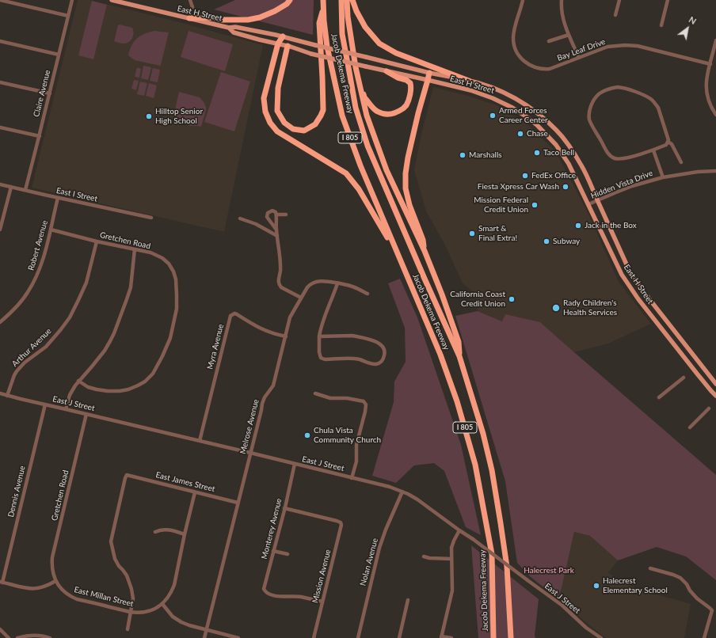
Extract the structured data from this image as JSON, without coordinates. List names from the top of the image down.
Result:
{
  "streets": {
    "highway": ["Jacob Dekema Freeway", "I 805"],
    "main road": ["East H Street"],
    "street": [
      "Bay Leaf Drive",
      "Claire Avenue",
      "Hidden Vista Drive",
      "East I Street",
      "Gretchen Road",
      "Robert Avenue",
      "Myra Avenue",
      "Arthur Avenue",
      "East J Street",
      "Melrose Avenue",
      "East James Street",
      "Dennis Avenue",
      "Monterey Avenue",
      "Nolan Avenue",
      "Mission Avenue",
      "East Millan Street"
    ]
  },
  "crossings": [
    ["East H Street", "Hidden Vista Drive"],
    ["Claire Avenue", "East I Street"],
    ["East I Street", "Robert Avenue"],
    ["Gretchen Road", "Robert Avenue"],
    ["Gretchen Road", "Arthur Avenue"],
    ["Gretchen Road", "East J Street"],
    ["Gretchen Road", "East Millan Street"],
    ["Myra Avenue", "East J Street"],
    ["Myra Avenue", "Melrose Avenue"],
    ["Arthur Avenue", "East J Street"],
    ["East J Street", "Melrose Avenue"],
    ["East J Street", "Dennis Avenue"],
    ["East J Street", "Monterey Avenue"],
    ["East J Street", "Nolan Avenue"],
    ["Melrose Avenue", "East James Street"],
    ["East James Street", "East Millan Street"],
    ["Monterey Avenue", "Mission Avenue"]
  ],
  "parks": ["Halecrest Park"],
  "places": [
    "Armed Forces Career Center",
    "Hilltop Senior High School",
    "Chase",
    "Taco Bell",
    "Marshalls",
    "FedEx Office",
    "Fiesta Xpress Car Wash",
    "Mission Federal Credit Union",
    "Jack in the Box",
    "Smart & Final Extra!",
    "Subway",
    "California Coast Credit Union",
    "Rady Children's Health Services",
    "Chula Vista Community Church",
    "Halecrest Elementary School"
  ],
  "north": "top right"
}
